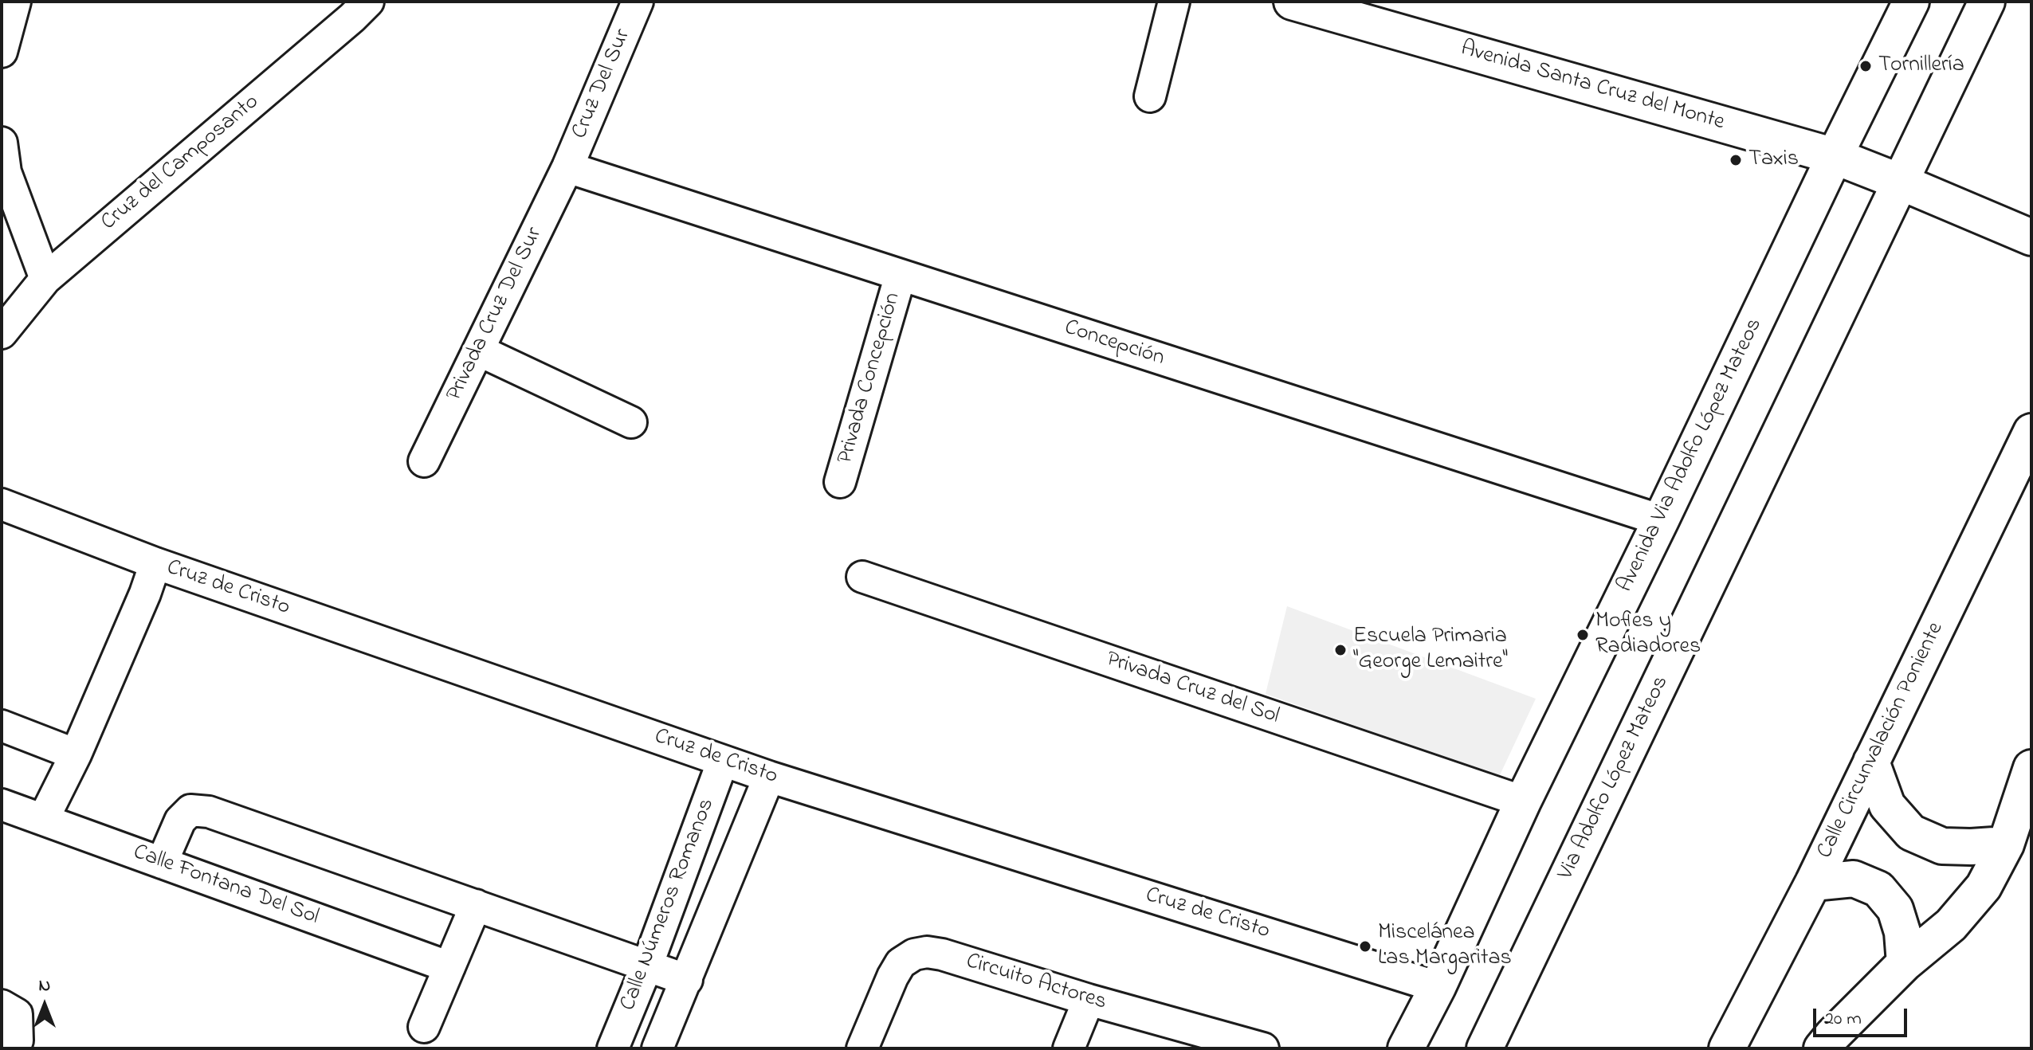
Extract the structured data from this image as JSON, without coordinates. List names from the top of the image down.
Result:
{
  "streets": {
    "main road": [
      "Avenida Santa Cruz del Monte",
      "Avenida Via Adolfo López Mateos",
      "Calle Circunvalación Poniente",
      "Via Adolfo López Mateos"
    ],
    "street": [
      "Cruz Del Sur",
      "Cruz del Camposanto",
      "Privada Cruz Del Sur",
      "Concepción",
      "Privada Concepción",
      "Cruz de Cristo",
      "Privada Cruz del Sol",
      "Calle Fontana Del Sol",
      "Calle Números Romanos",
      "Circuito Actores"
    ]
  },
  "crossings": [
    ["Cruz Del Sur", "Privada Cruz Del Sur"],
    ["Cruz Del Sur", "Concepción"],
    ["Avenida Santa Cruz del Monte", "Avenida Via Adolfo López Mateos"],
    ["Avenida Santa Cruz del Monte", "Via Adolfo López Mateos"],
    ["Privada Cruz Del Sur", "Concepción"],
    ["Concepción", "Privada Concepción"],
    ["Concepción", "Avenida Via Adolfo López Mateos"],
    ["Avenida Via Adolfo López Mateos", "Cruz de Cristo"],
    ["Avenida Via Adolfo López Mateos", "Privada Cruz del Sol"],
    ["Cruz de Cristo", "Calle Números Romanos"]
  ],
  "places": [
    "Tornillería",
    "Taxis",
    "Mofles y Radiadores",
    "Escuela Primaria \"George Lemaitre\"",
    "Miscelánea Las Margaritas"
  ],
  "scale_bar": "20 m",
  "north": "top"
}
